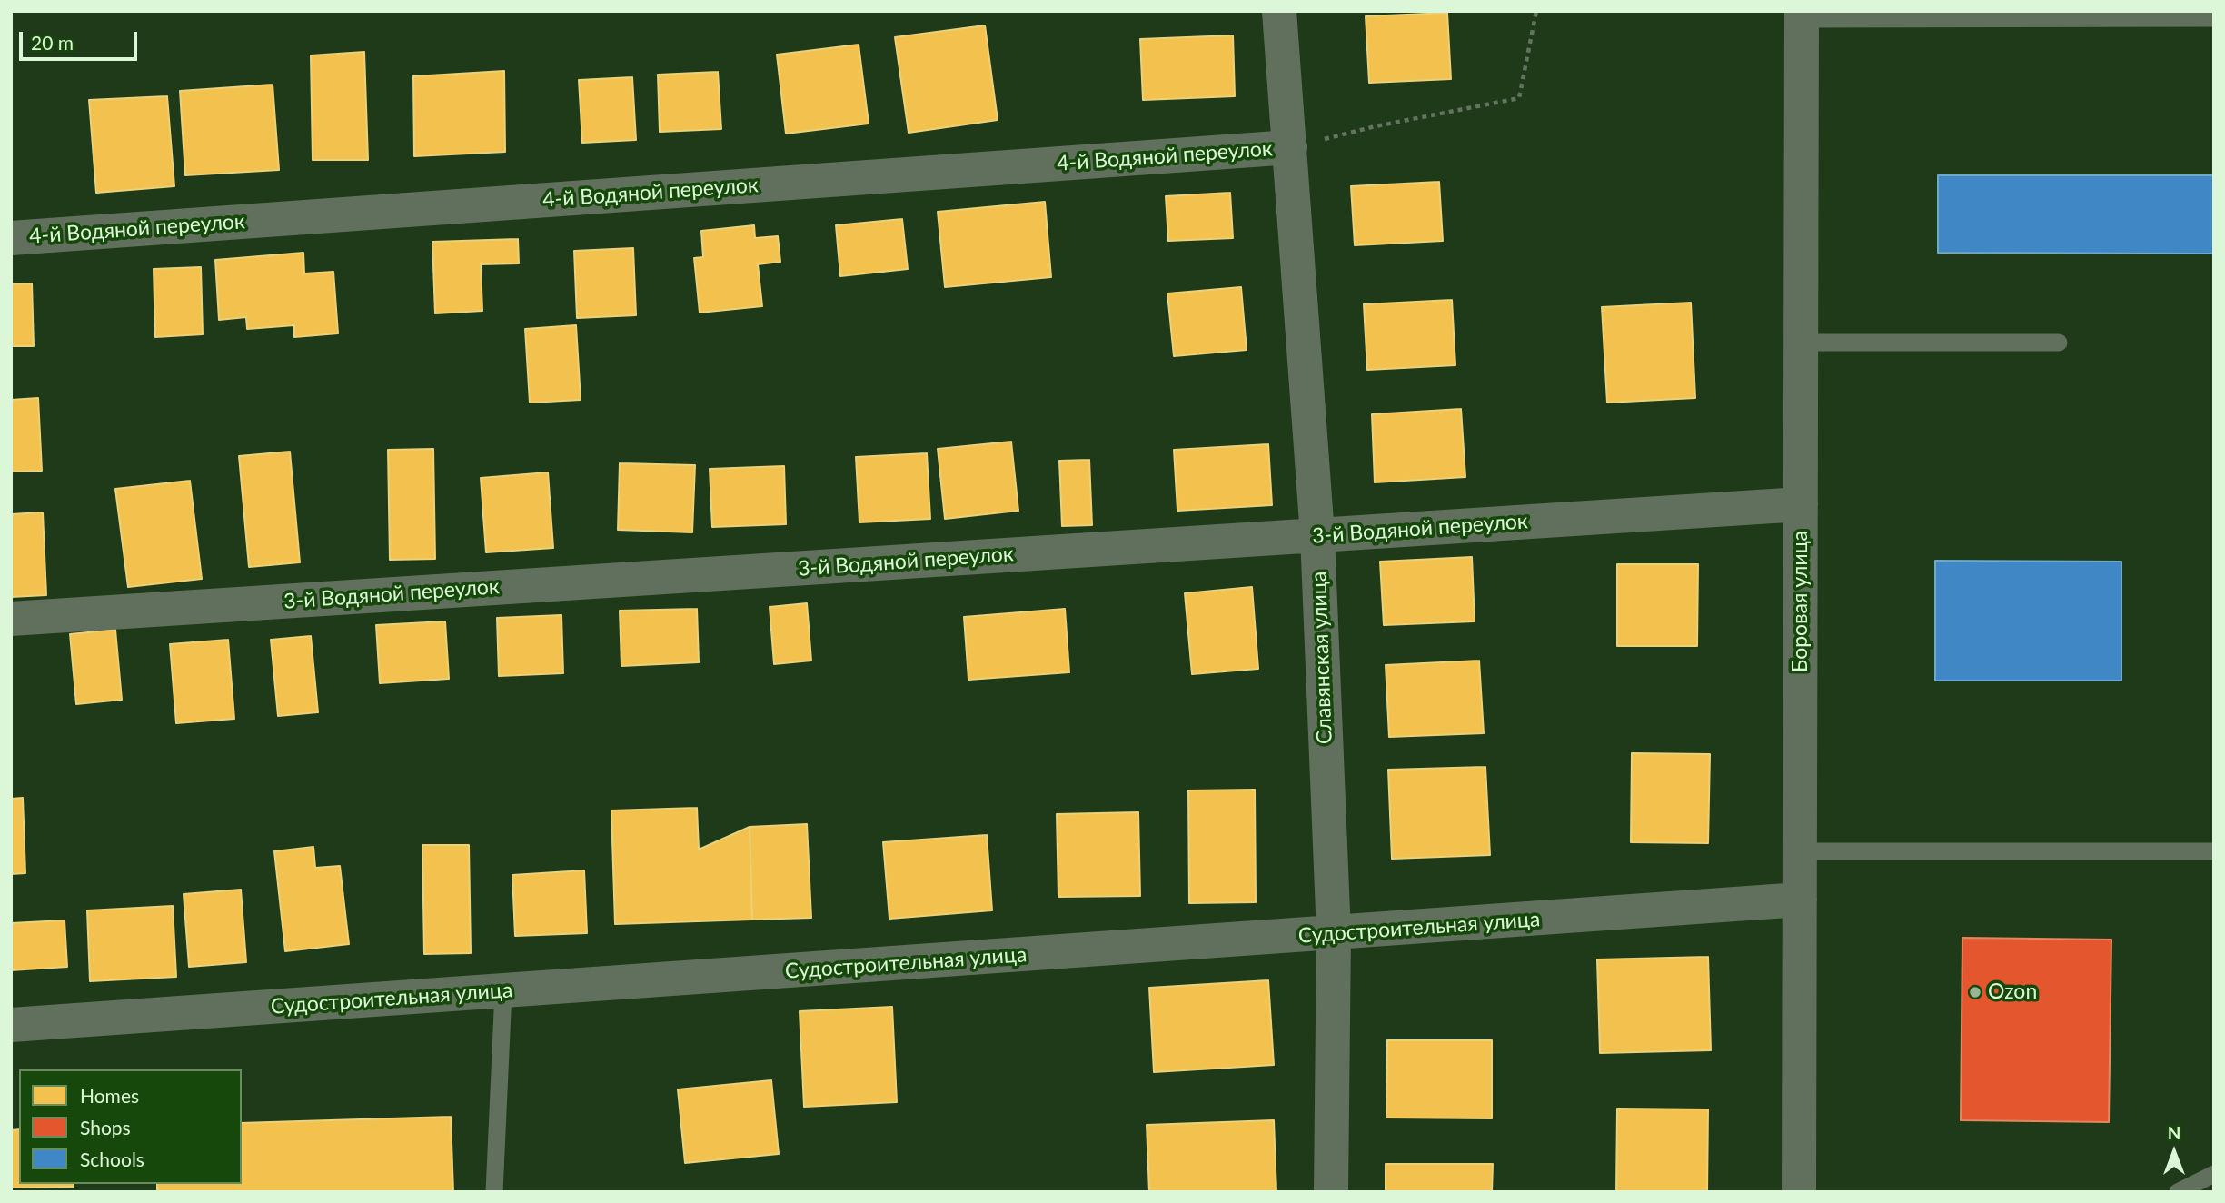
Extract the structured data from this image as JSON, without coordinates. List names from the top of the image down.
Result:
{
  "streets": {
    "street": [
      "4-й Водяной переулок",
      "3-й Водяной переулок",
      "Боровая улица",
      "Славянская улица",
      "Судостроительная улица"
    ]
  },
  "crossings": [
    ["4-й Водяной переулок", "Славянская улица"],
    ["3-й Водяной переулок", "Боровая улица"],
    ["3-й Водяной переулок", "Славянская улица"],
    ["Боровая улица", "Судостроительная улица"],
    ["Славянская улица", "Судостроительная улица"]
  ],
  "places": ["Ozon"],
  "legend": ["Homes", "Shops", "Schools"],
  "scale_bar": "20 m",
  "north": "top"
}
